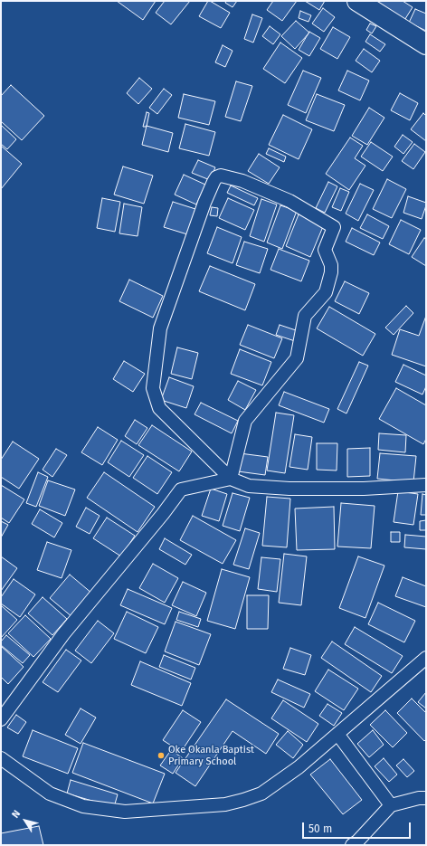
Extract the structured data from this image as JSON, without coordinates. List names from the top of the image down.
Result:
{
  "places": ["Oke Okanla Baptist Primary School"],
  "scale_bar": "50 m",
  "north": "top left"
}
